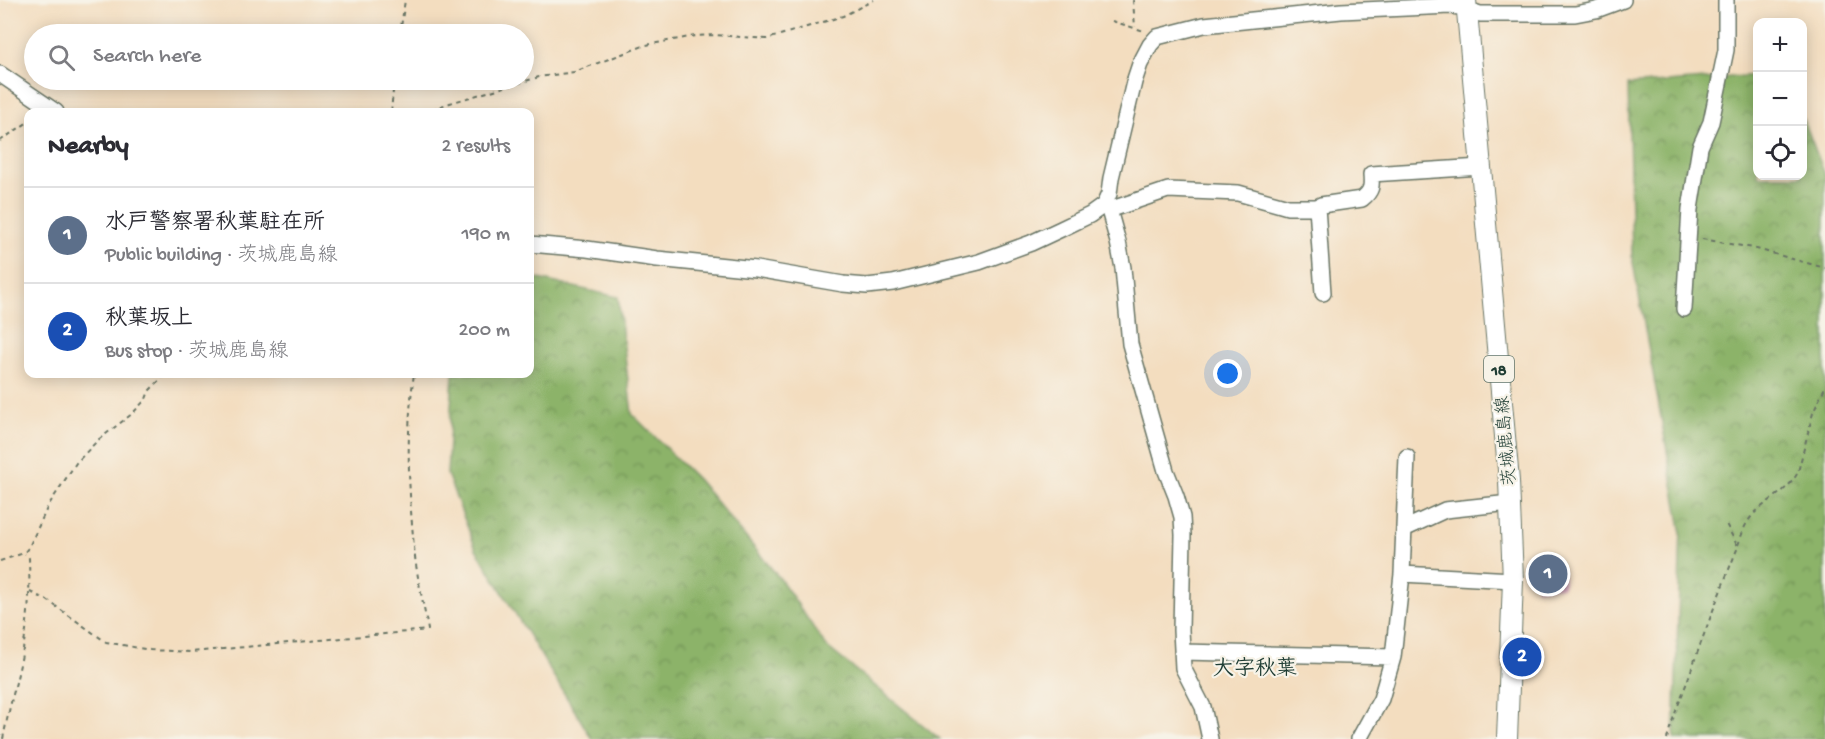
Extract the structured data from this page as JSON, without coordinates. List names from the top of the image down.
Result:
{
  "streets": {
    "main road": ["18", "茨城鹿島線"]
  },
  "districts": ["大字秋葉"],
  "page": {
    "map_buttons": ["+", "−"],
    "search": "Search here",
    "heading": ["Nearby", "2 results"],
    "list": [
      {
        "mark": "1",
        "name": "水戸警察署秋葉駐在所",
        "note": "Public building · 茨城鹿島線",
        "value": "190 m"
      },
      {
        "mark": "2",
        "name": "秋葉坂上",
        "note": "Bus stop · 茨城鹿島線",
        "value": "200 m"
      }
    ],
    "pins": ["1", "2"]
  }
}
